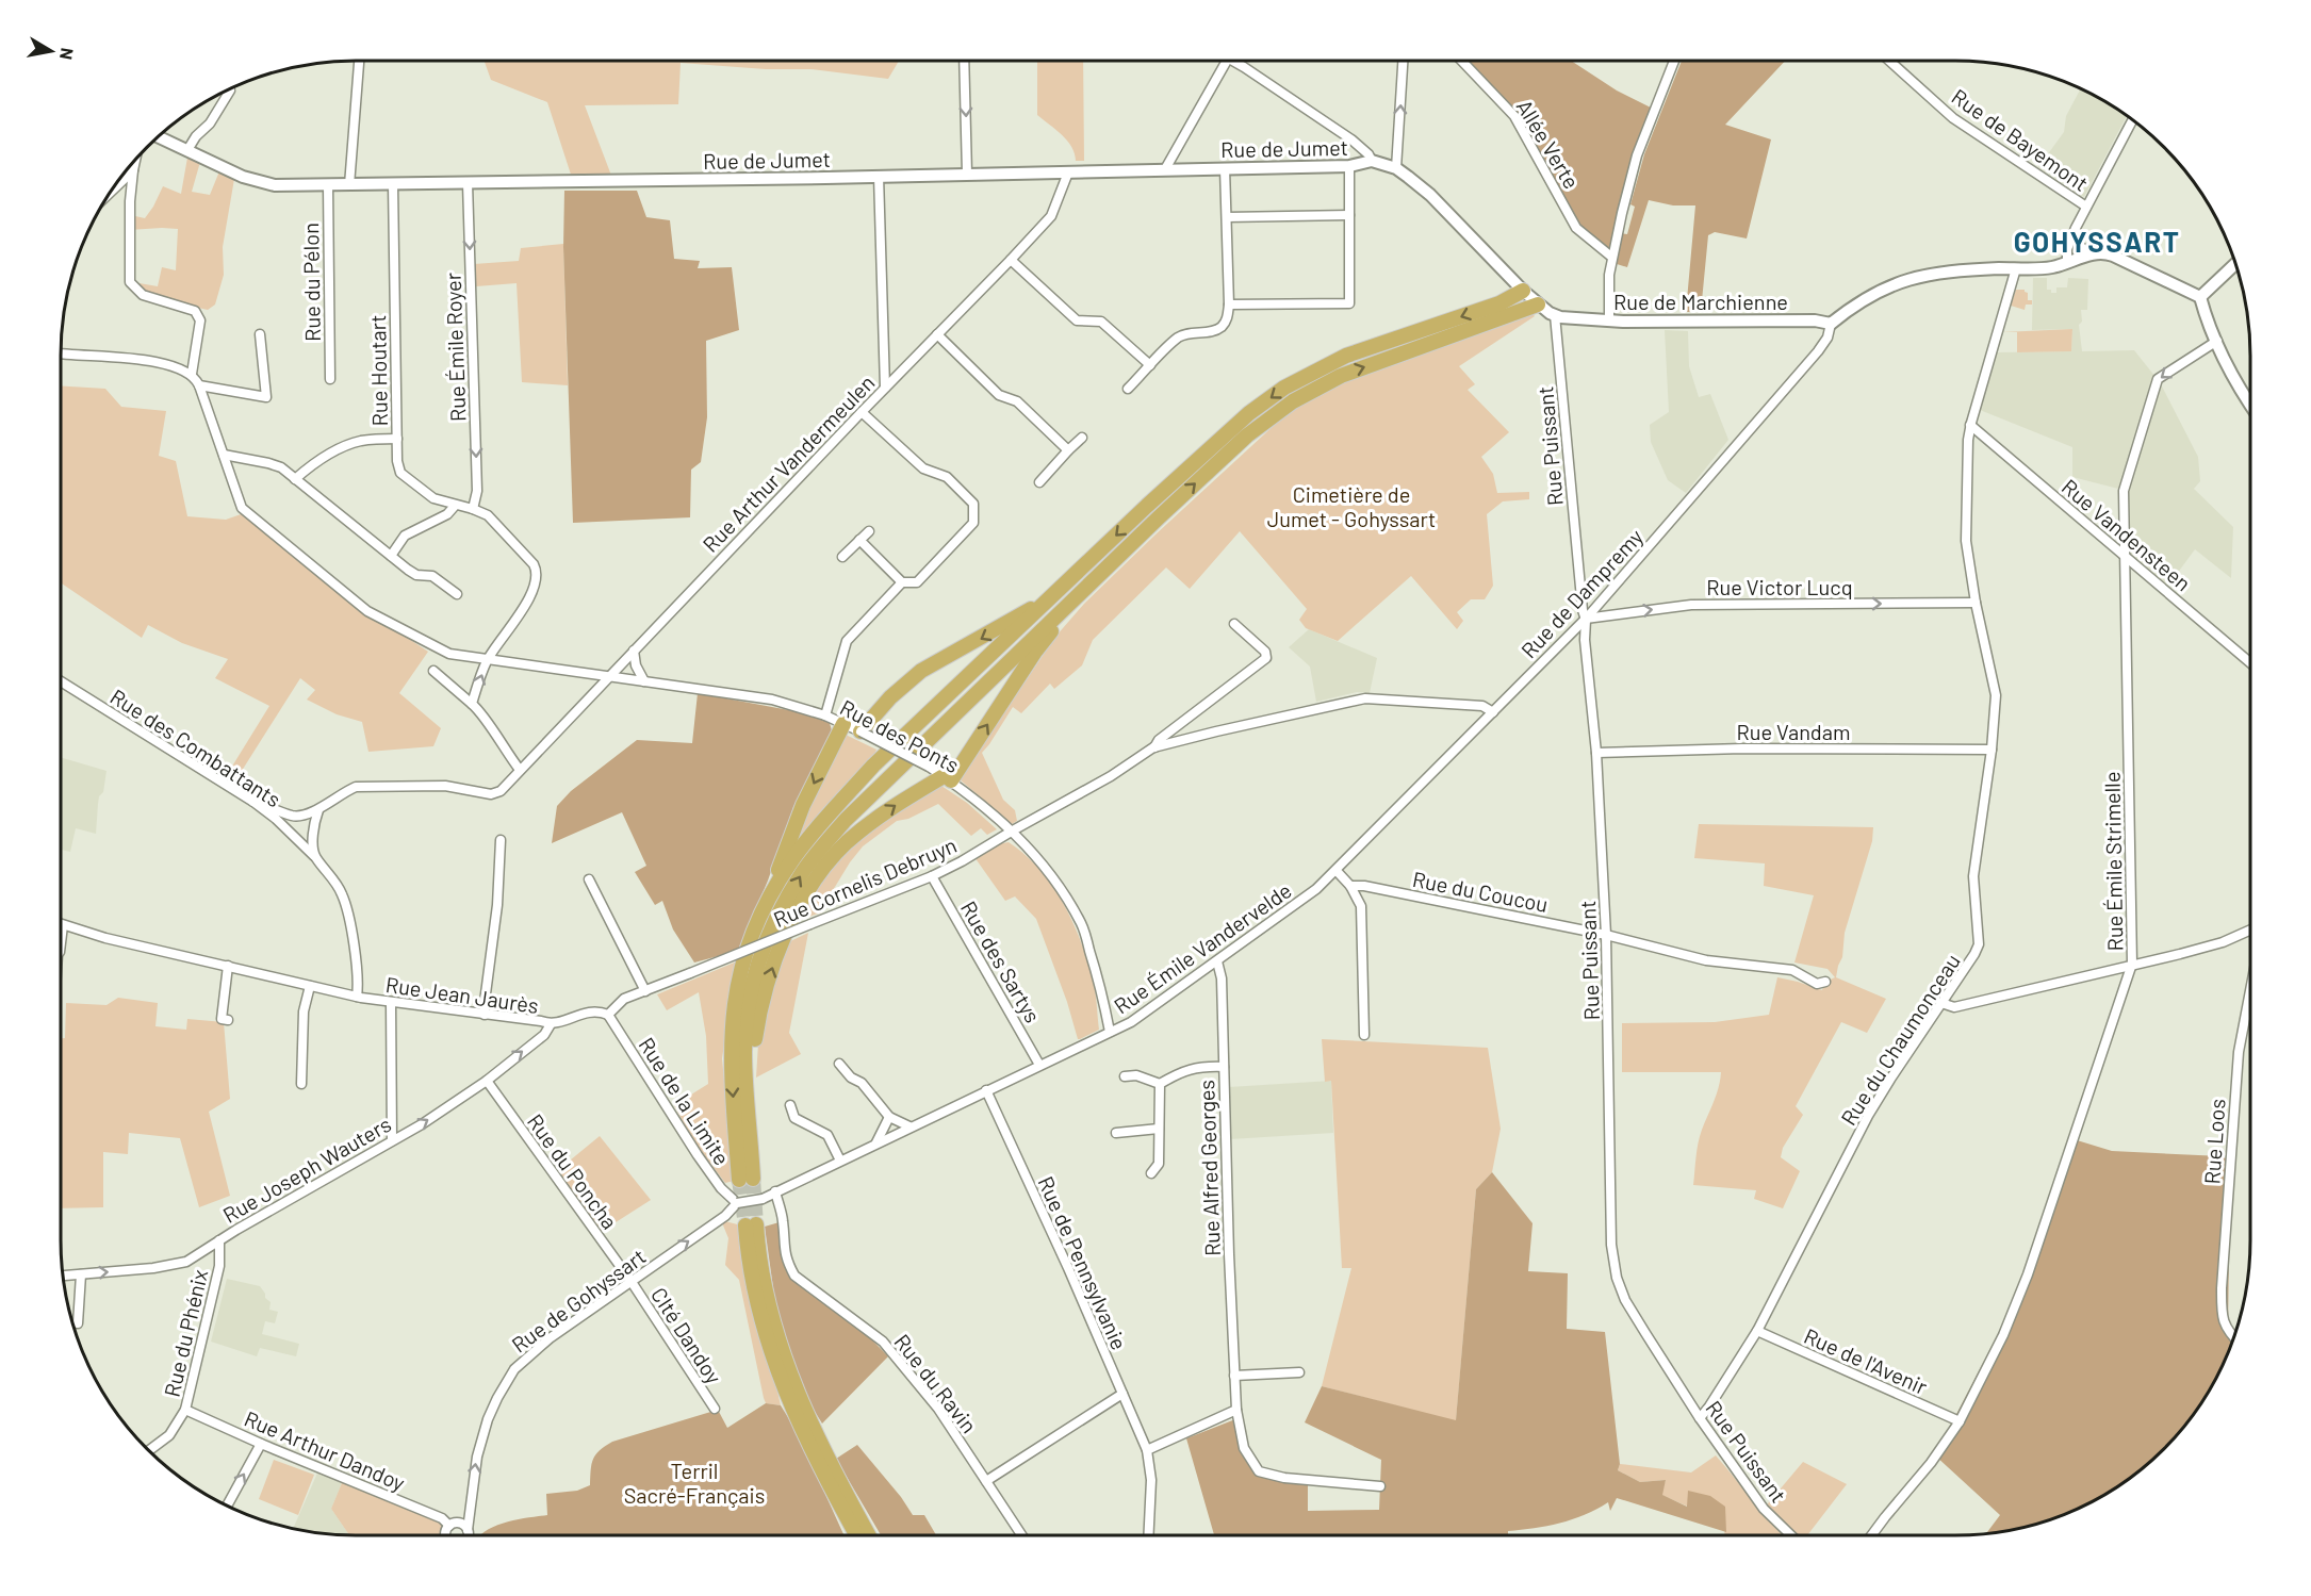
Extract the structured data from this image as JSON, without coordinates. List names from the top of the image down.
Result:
{
  "streets": {
    "street": [
      "Rue de Bayemont",
      "Allée Verte",
      "Rue de Jumet",
      "Rue du Pélon",
      "Rue de Marchienne",
      "Rue Émile Royer",
      "Rue Houtart",
      "Rue Puissant",
      "Rue Arthur Vandermeulen",
      "Rue Vandensteen",
      "Rue Victor Lucq",
      "Rue de Dampremy",
      "Rue Vandam",
      "Rue des Ponts",
      "Rue des Combattants",
      "Rue Émile Strimelle",
      "Rue Cornelis Debruyn",
      "Rue du Coucou",
      "Rue Émile Vandervelde",
      "Rue des Sartys",
      "Rue Jean Jaurès",
      "Rue du Chaumonceau",
      "Rue de la Limite",
      "Rue Loos",
      "Rue Alfred Georges",
      "Rue Joseph Wauters",
      "Rue du Poncha",
      "Rue de Pennsylvanie",
      "Rue de Gohyssart",
      "Rue du Phénix",
      "CIté Dandoy",
      "Rue de l'Avenir",
      "Rue du Ravin",
      "Rue Arthur Dandoy"
    ]
  },
  "crossings": [
    ["Rue de Jumet", "Rue du Pélon"],
    ["Rue de Jumet", "Rue de Marchienne"],
    ["Rue de Jumet", "Rue Émile Royer"],
    ["Rue de Jumet", "Rue Houtart"],
    ["Rue de Jumet", "Rue Arthur Vandermeulen"],
    ["Rue de Marchienne", "Rue Puissant"],
    ["Rue de Marchienne", "Rue de Dampremy"],
    ["Rue Émile Royer", "Rue Houtart"],
    ["Rue Puissant", "Rue Victor Lucq"],
    ["Rue Puissant", "Rue de Dampremy"],
    ["Rue Puissant", "Rue Vandam"],
    ["Rue Puissant", "Rue du Coucou"],
    ["Rue Puissant", "Rue du Chaumonceau"],
    ["Rue Arthur Vandermeulen", "Rue des Ponts"],
    ["Rue Vandensteen", "Rue Émile Strimelle"],
    ["Rue Vandensteen", "Rue du Chaumonceau"],
    ["Rue Victor Lucq", "Rue de Dampremy"],
    ["Rue Victor Lucq", "Rue du Chaumonceau"],
    ["Rue de Dampremy", "Rue Cornelis Debruyn"],
    ["Rue de Dampremy", "Rue Émile Vandervelde"],
    ["Rue Vandam", "Rue du Chaumonceau"],
    ["Rue des Ponts", "Rue Cornelis Debruyn"],
    ["Rue des Ponts", "Rue Émile Vandervelde"],
    ["Rue des Combattants", "Rue Jean Jaurès"],
    ["Rue Émile Strimelle", "Rue de l'Avenir"],
    ["Rue Cornelis Debruyn", "Rue des Sartys"],
    ["Rue Cornelis Debruyn", "Rue Jean Jaurès"],
    ["Rue Cornelis Debruyn", "Rue de la Limite"],
    ["Rue Émile Vandervelde", "Rue des Sartys"],
    ["Rue Émile Vandervelde", "Rue de la Limite"],
    ["Rue Émile Vandervelde", "Rue Alfred Georges"],
    ["Rue Émile Vandervelde", "Rue de Pennsylvanie"],
    ["Rue Émile Vandervelde", "Rue de Gohyssart"],
    ["Rue Émile Vandervelde", "Rue du Ravin"],
    ["Rue Jean Jaurès", "Rue de la Limite"],
    ["Rue Jean Jaurès", "Rue Joseph Wauters"],
    ["Rue du Chaumonceau", "Rue de l'Avenir"],
    ["Rue de la Limite", "Rue de Gohyssart"],
    ["Rue Joseph Wauters", "Rue du Poncha"],
    ["Rue Joseph Wauters", "Rue du Phénix"],
    ["Rue du Poncha", "Rue de Gohyssart"],
    ["Rue du Poncha", "CIté Dandoy"],
    ["Rue de Gohyssart", "CIté Dandoy"],
    ["Rue de Gohyssart", "Rue Arthur Dandoy"],
    ["Rue du Phénix", "Rue Arthur Dandoy"]
  ],
  "one_way": [
    "Rue Émile Royer",
    "Rue Victor Lucq",
    "Rue Joseph Wauters",
    "Rue de Gohyssart"
  ],
  "districts": ["GOHYSSART"],
  "parks": ["Cimetière de Jumet - Gohyssart", "Terril Sacré-Français"],
  "north": "right"
}
